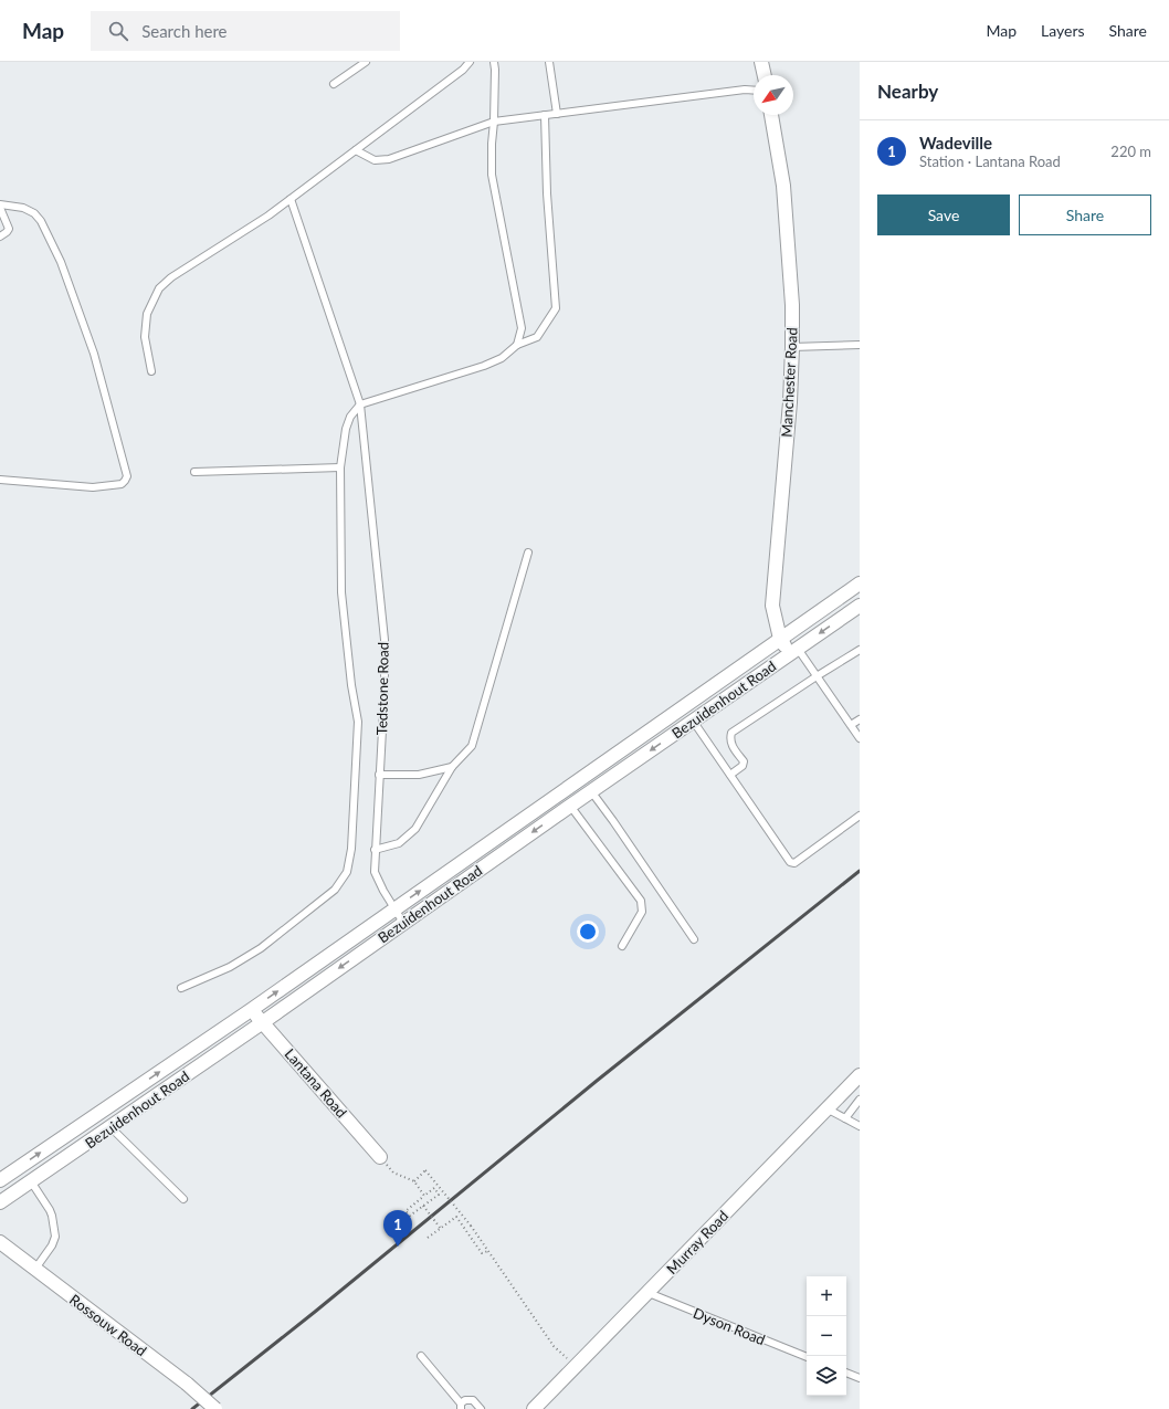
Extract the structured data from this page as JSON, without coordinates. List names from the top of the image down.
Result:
{
  "streets": {
    "street": [
      "Manchester Road",
      "Bezuidenhout Road",
      "Lantana Road",
      "Murray Road",
      "Rossouw Road"
    ],
    "lane": ["Tedstone Road", "Dyson Road"]
  },
  "crossings": [
    ["Manchester Road", "Bezuidenhout Road"],
    ["Tedstone Road", "Bezuidenhout Road"],
    ["Bezuidenhout Road", "Lantana Road"],
    ["Murray Road", "Dyson Road"]
  ],
  "north": "bottom left",
  "page": {
    "header": "Map",
    "search": "Search here",
    "nav": ["Map", "Layers", "Share"],
    "heading": "Nearby",
    "list": [
      {
        "mark": "1",
        "name": "Wadeville",
        "note": "Station · Lantana Road",
        "value": "220 m"
      }
    ],
    "buttons": ["Save", "Share"],
    "pins": "1",
    "map_buttons": ["+", "−"]
  }
}
